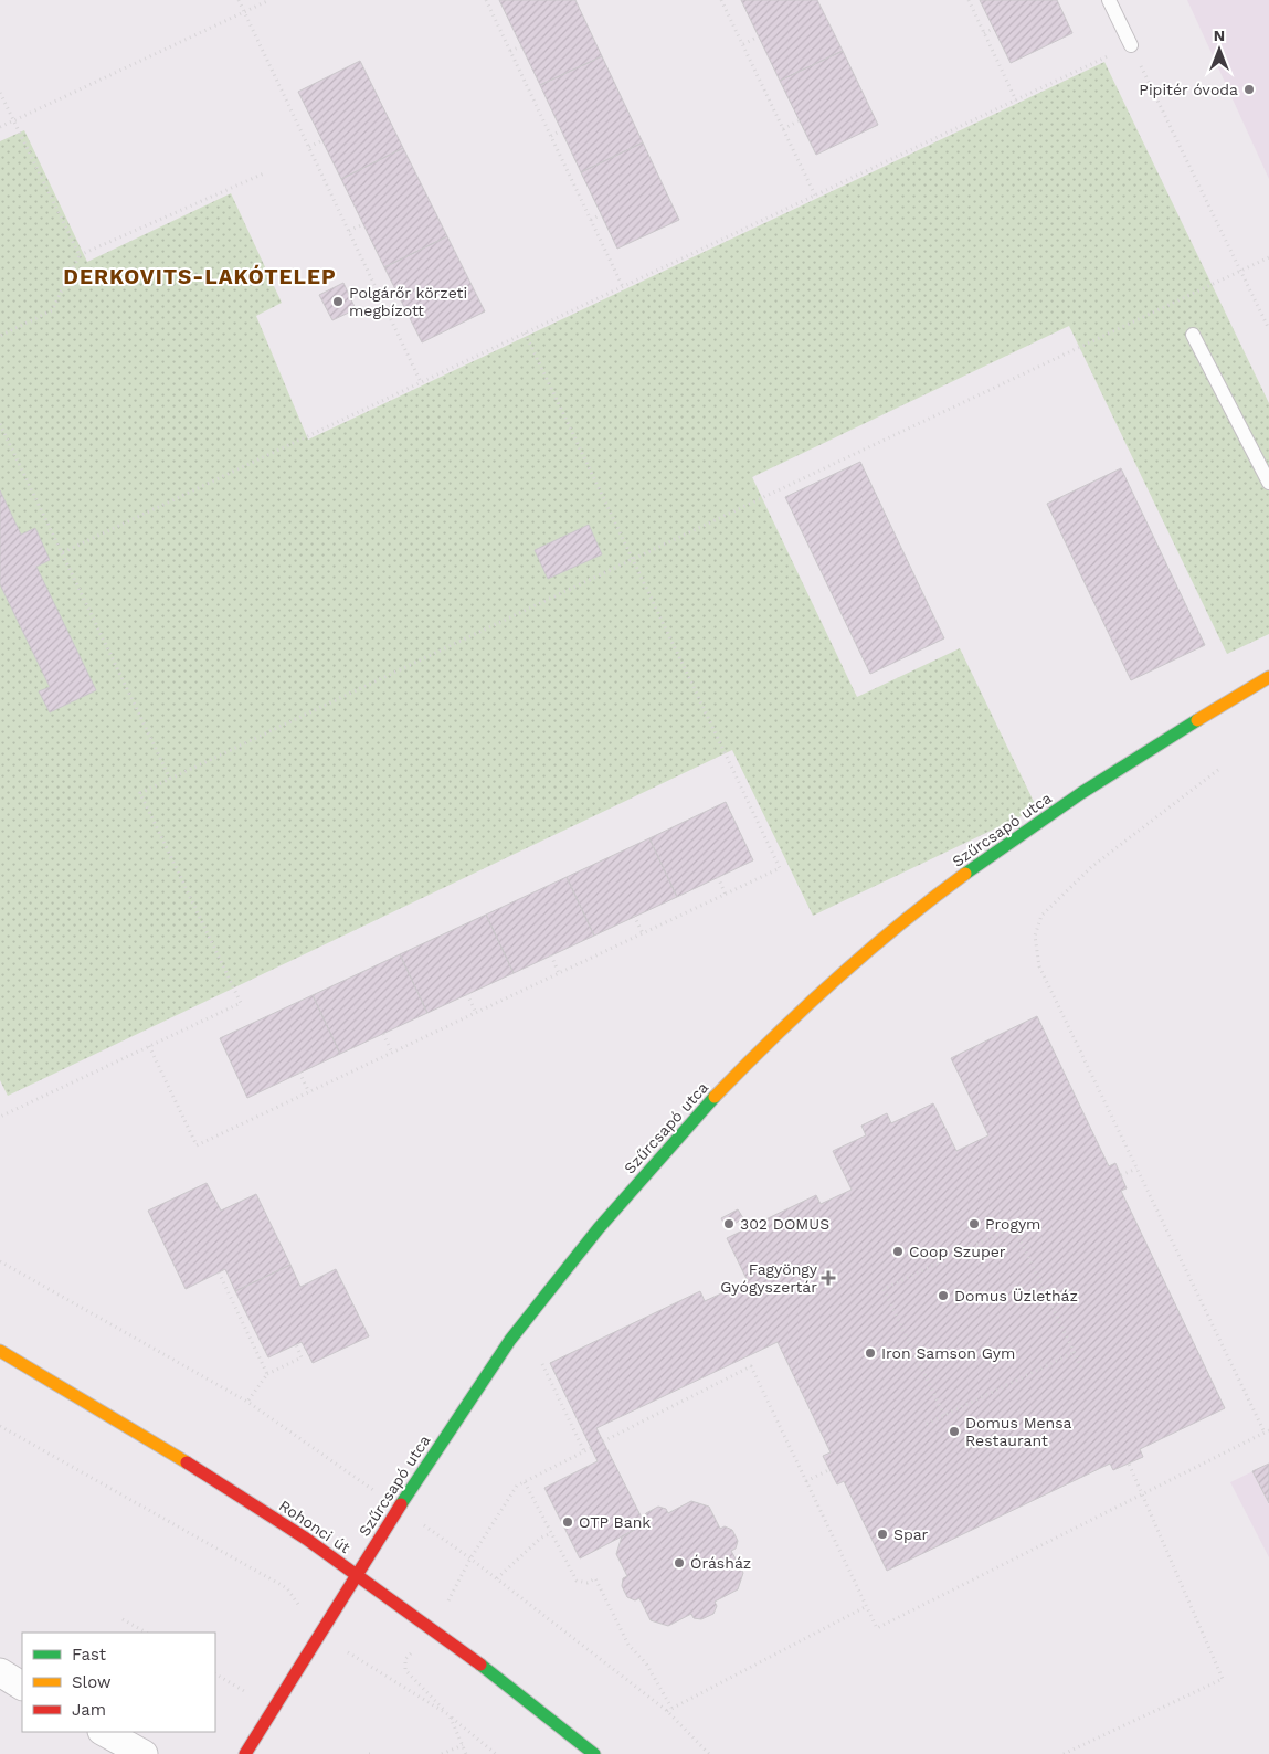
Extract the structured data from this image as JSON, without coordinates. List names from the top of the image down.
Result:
{
  "streets": {
    "street": ["Szűrcsapó utca", "Rohonci út"]
  },
  "crossings": [
    ["Szűrcsapó utca", "Rohonci út"]
  ],
  "districts": ["DERKOVITS-LAKÓTELEP"],
  "places": {
    "other": [
      "Pipitér óvoda",
      "Polgárőr körzeti megbízott",
      "302 DOMUS",
      "Progym",
      "Coop Szuper",
      "Domus Üzletház",
      "Iron Samson Gym",
      "Domus Mensa Restaurant",
      "OTP Bank",
      "Spar",
      "Órásház"
    ],
    "health": ["Fagyöngy Gyógyszertár"]
  },
  "legend": ["Fast", "Slow", "Jam"],
  "north": "top"
}
